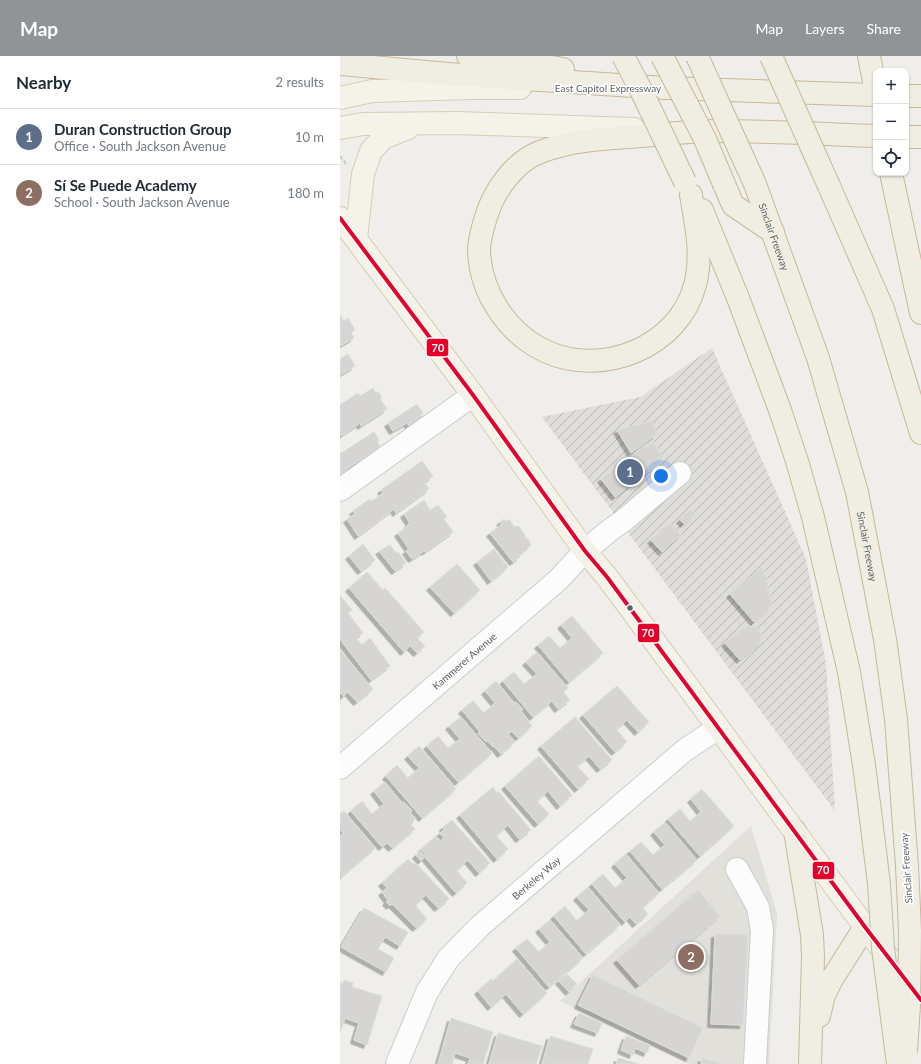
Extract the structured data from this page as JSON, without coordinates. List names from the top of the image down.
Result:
{
  "streets": {
    "highway": ["East Capitol Expressway", "Sinclair Freeway"],
    "street": ["Kammerer Avenue", "Berkeley Way"]
  },
  "lines": ["transit line 70"],
  "page": {
    "header": "Map",
    "nav": ["Map", "Layers", "Share"],
    "heading": ["Nearby", "2 results"],
    "map_buttons": ["+", "−"],
    "list": [
      {
        "mark": "1",
        "name": "Duran Construction Group",
        "note": "Office · South Jackson Avenue",
        "value": "10 m"
      },
      {
        "mark": "2",
        "name": "Sí Se Puede Academy",
        "note": "School · South Jackson Avenue",
        "value": "180 m"
      }
    ],
    "pins": ["1", "2"]
  }
}
